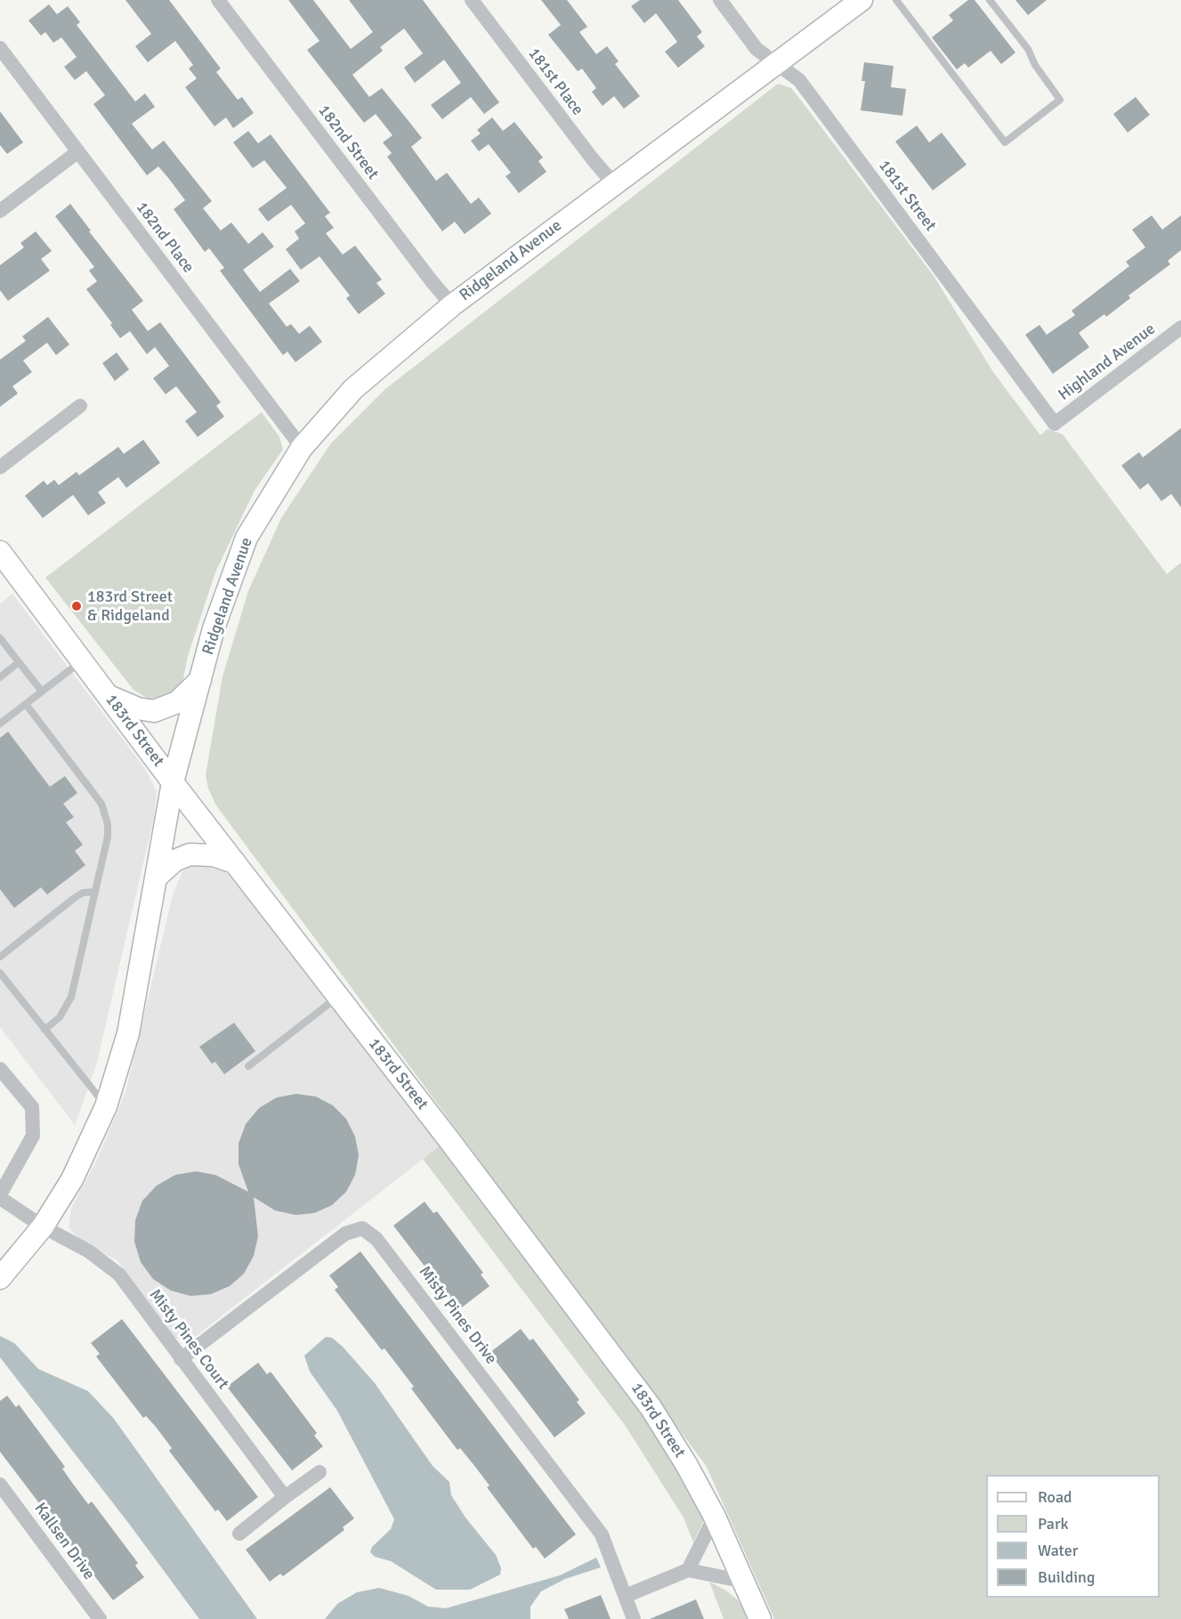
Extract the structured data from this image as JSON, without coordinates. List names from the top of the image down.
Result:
{
  "streets": {
    "street": [
      "181st Place",
      "182nd Street",
      "181st Street",
      "182nd Place",
      "Ridgeland Avenue",
      "Highland Avenue",
      "183rd Street",
      "Misty Pines Drive",
      "Misty Pines Court",
      "Kallsen Drive"
    ]
  },
  "crossings": [
    ["181st Place", "Ridgeland Avenue"],
    ["182nd Street", "Ridgeland Avenue"],
    ["181st Street", "Ridgeland Avenue"],
    ["181st Street", "Highland Avenue"],
    ["182nd Place", "Ridgeland Avenue"],
    ["Ridgeland Avenue", "183rd Street"],
    ["Ridgeland Avenue", "Misty Pines Court"],
    ["Misty Pines Drive", "Misty Pines Court"]
  ],
  "places": ["183rd Street & Ridgeland"],
  "legend": [
    "Road",
    "Park",
    "Water",
    "Building"
  ]
}
